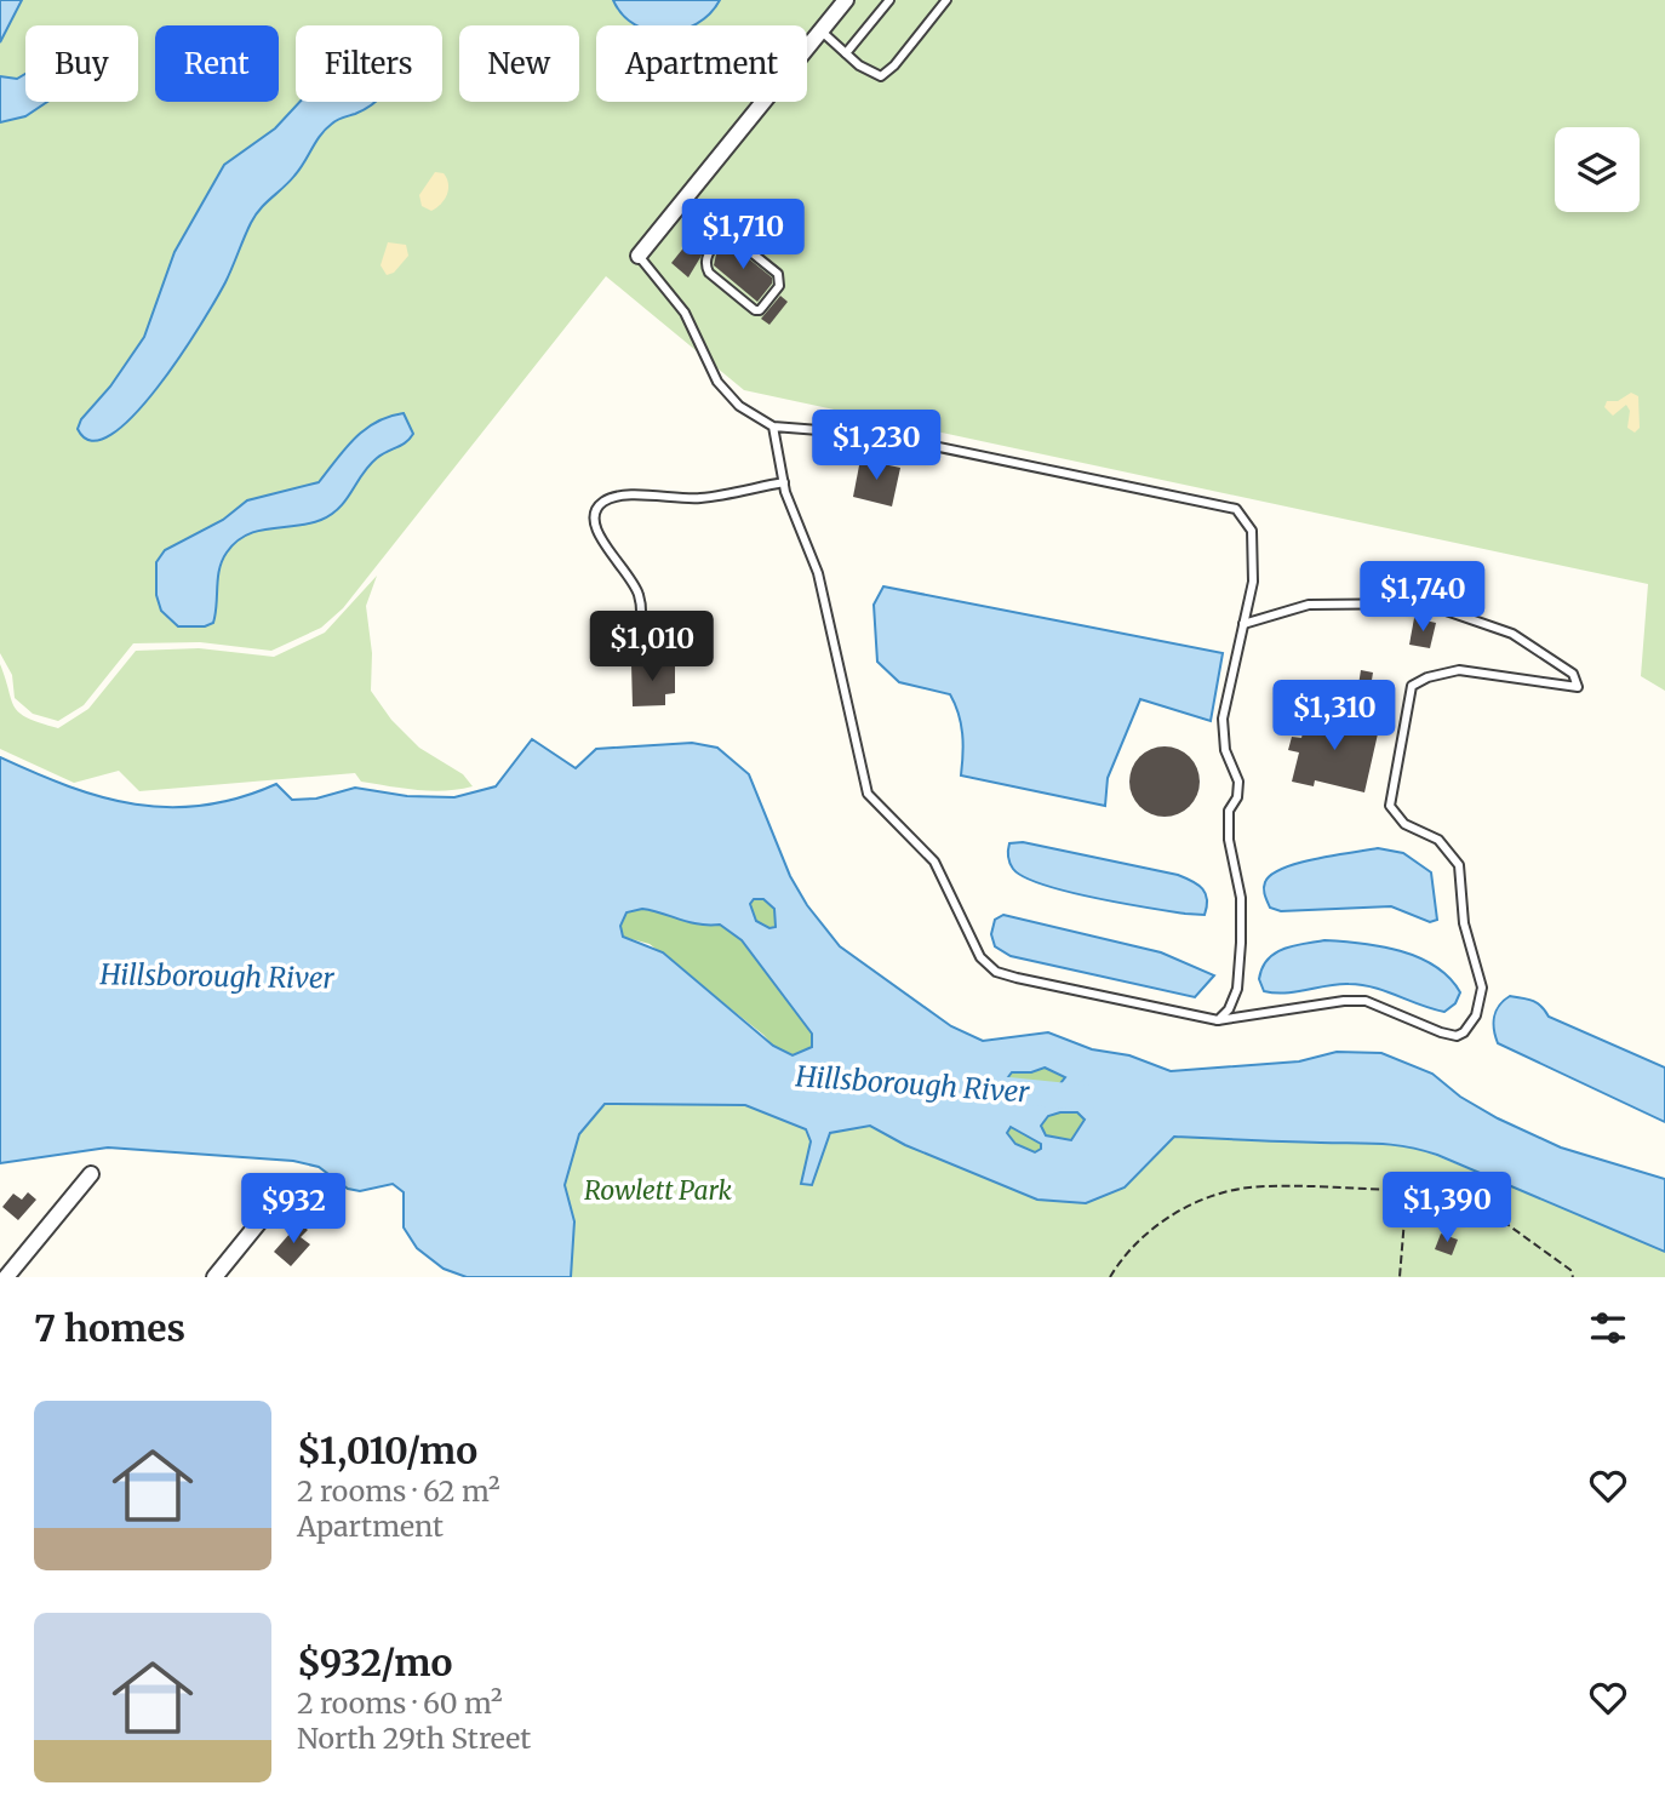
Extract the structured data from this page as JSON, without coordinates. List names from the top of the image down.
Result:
{
  "water": ["Hillsborough River"],
  "parks": ["Rowlett Park"],
  "page": {
    "chip": [
      "Buy",
      "Rent",
      "Filters",
      "New",
      "Apartment"
    ],
    "price": [
      "$1,710",
      "$1,230",
      "$1,740",
      "$1,010",
      "$1,310",
      "$1,390",
      "$932"
    ],
    "heading": "7 homes",
    "list": [
      {
        "name": "$1,010/mo",
        "note": "2 rooms · 62 m² · Apartment"
      },
      {
        "name": "$932/mo",
        "note": "2 rooms · 60 m² · North 29th Street"
      }
    ]
  }
}
